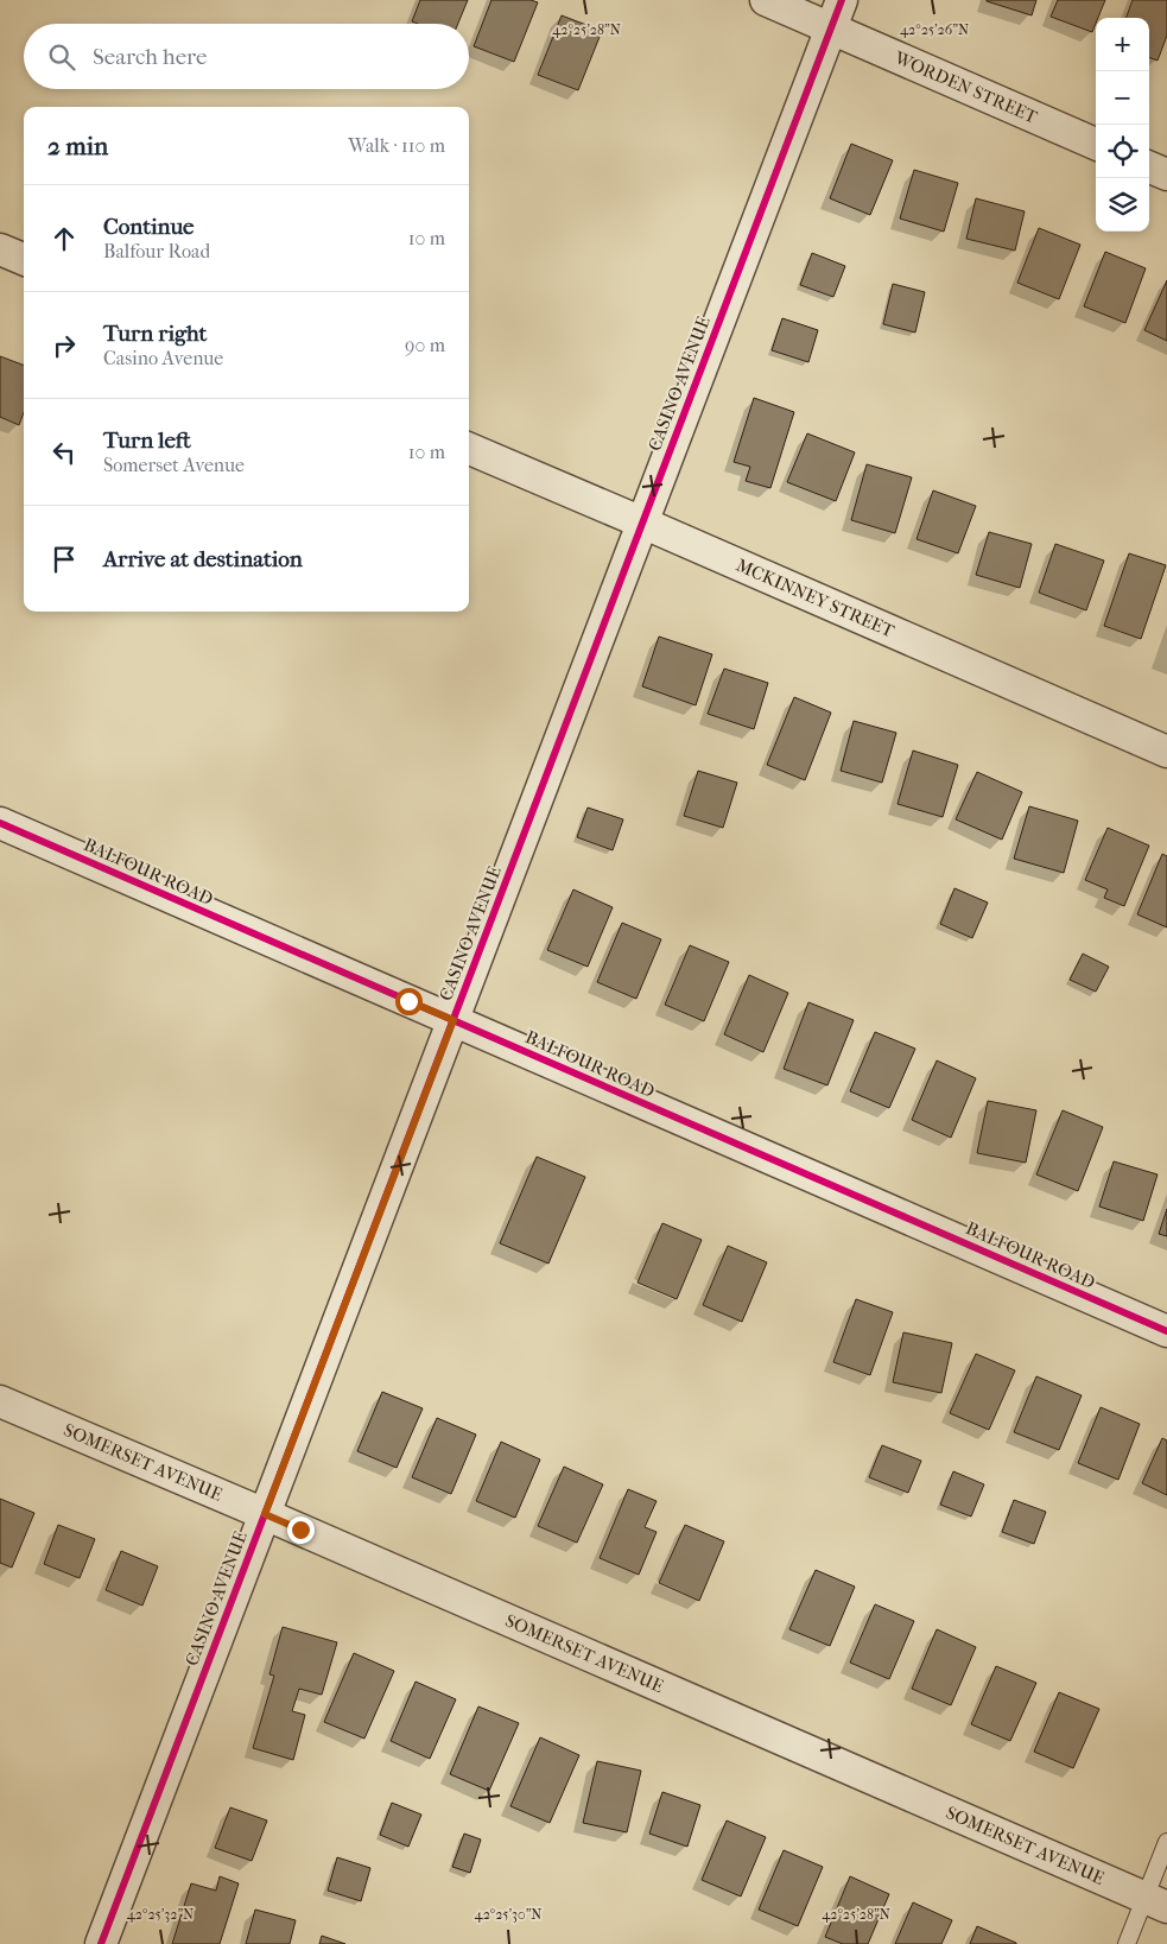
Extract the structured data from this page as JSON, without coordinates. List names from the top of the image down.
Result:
{
  "streets": {
    "street": [
      "WORDEN STREET",
      "CASINO AVENUE",
      "MCKINNEY STREET",
      "BALFOUR ROAD",
      "SOMERSET AVENUE"
    ]
  },
  "crossings": [
    ["WORDEN STREET", "CASINO AVENUE"],
    ["CASINO AVENUE", "MCKINNEY STREET"],
    ["CASINO AVENUE", "BALFOUR ROAD"],
    ["CASINO AVENUE", "SOMERSET AVENUE"]
  ],
  "page": {
    "map_buttons": ["+", "−"],
    "search": "Search here",
    "heading": ["2 min", "Walk · 110 m"],
    "list": [
      ["Continue", "Balfour Road", "10 m"],
      ["Turn right", "Casino Avenue", "90 m"],
      ["Turn left", "Somerset Avenue", "10 m"],
      "Arrive at destination"
    ]
  },
  "coordinates": [
    "42°25'28\"N",
    "42°25'26\"N",
    "42°25'32\"N",
    "42°25'30\"N"
  ]
}
